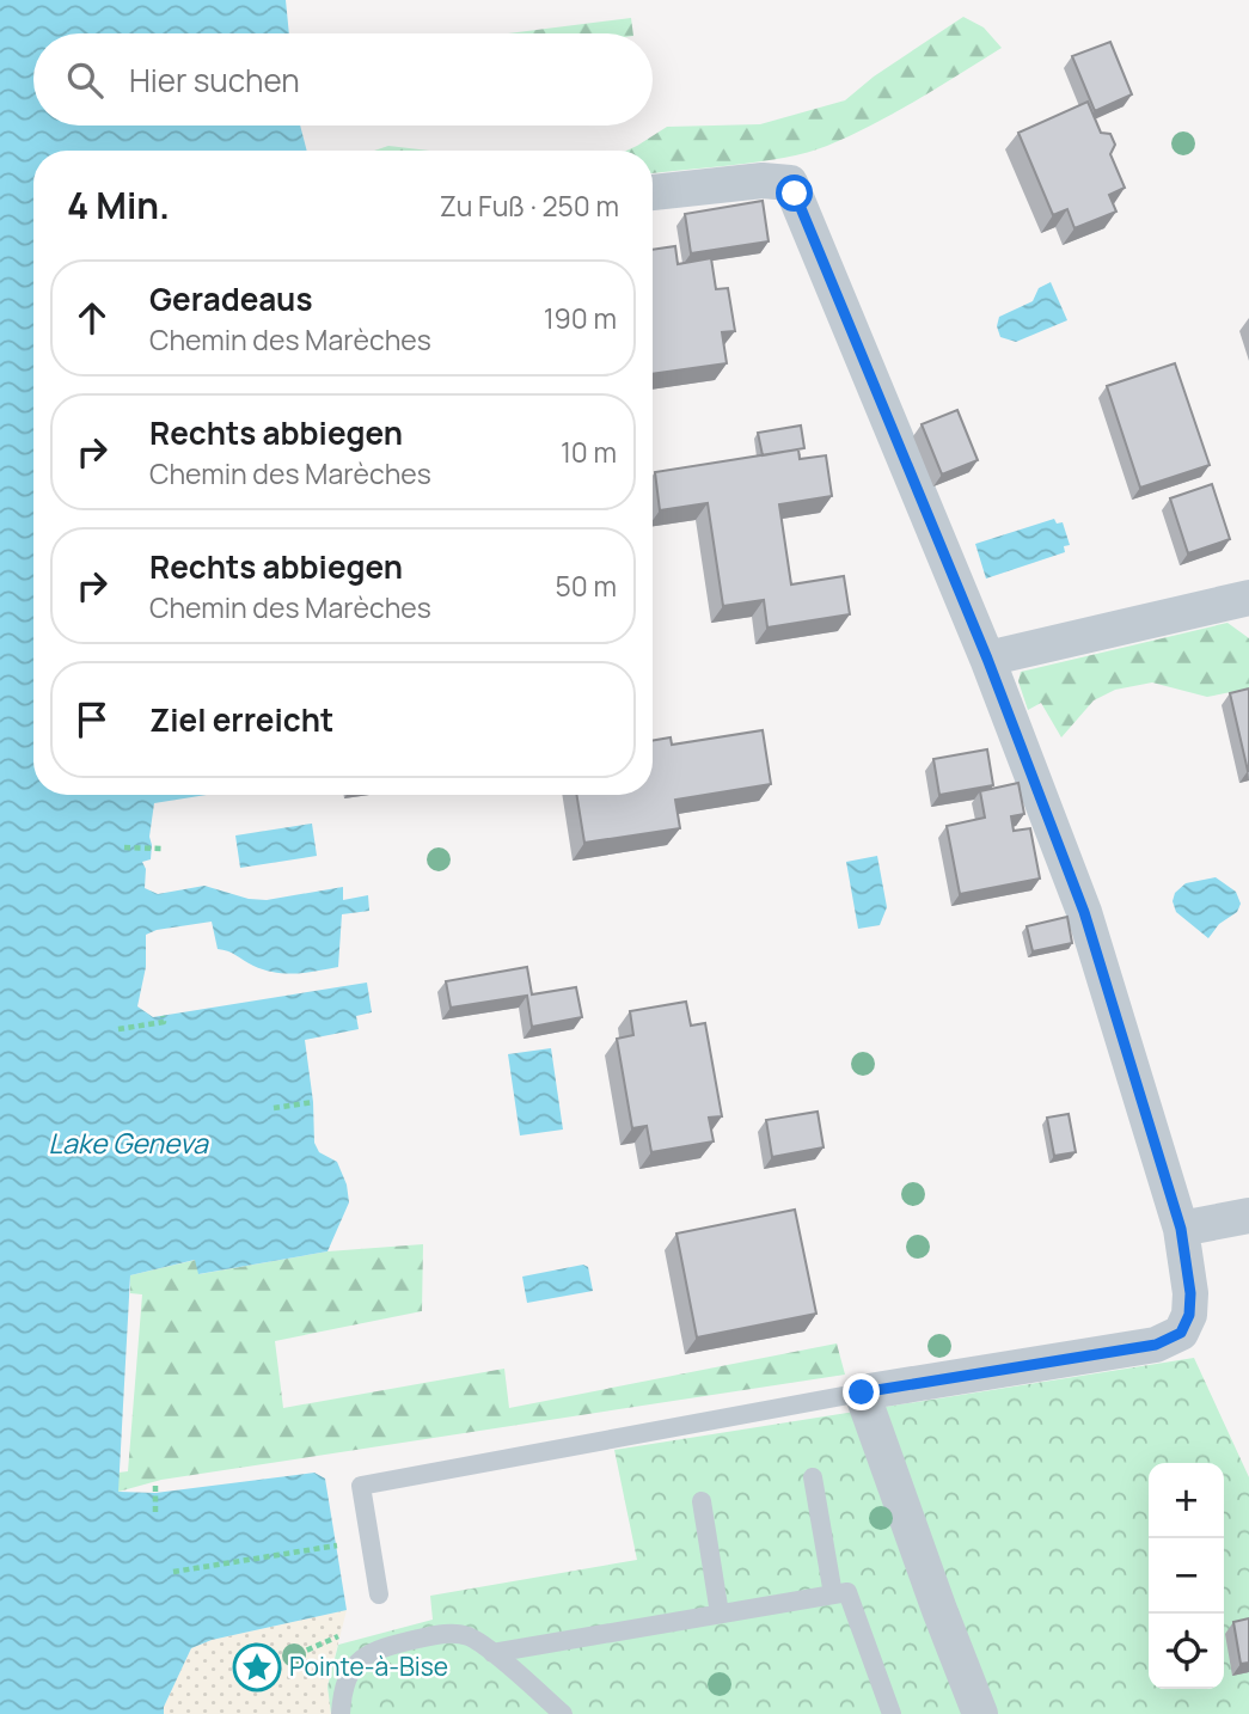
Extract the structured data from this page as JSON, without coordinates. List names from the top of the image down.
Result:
{
  "water": ["Lake Geneva"],
  "places": {
    "place": ["Pointe-à-Bise"]
  },
  "page": {
    "search": "Hier suchen",
    "heading": ["4 Min.", "Zu Fuß · 250 m"],
    "list": [
      ["Geradeaus", "Chemin des Marèches", "190 m"],
      ["Rechts abbiegen", "Chemin des Marèches", "10 m"],
      ["Rechts abbiegen", "Chemin des Marèches", "50 m"],
      "Ziel erreicht"
    ],
    "map_buttons": ["+", "−"]
  }
}
